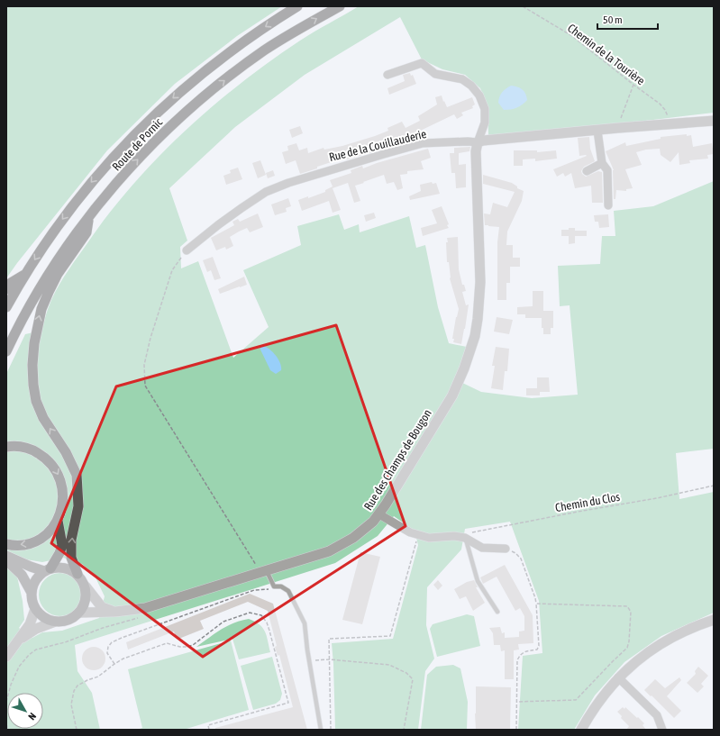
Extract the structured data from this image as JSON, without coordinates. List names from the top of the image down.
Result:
{
  "streets": {
    "highway": ["Route de Pornic"],
    "street": ["Rue de la Couillauderie", "Rue des Champs de Bougon"],
    "path": ["Chemin de la Tourière", "Chemin du Clos"]
  },
  "crossings": [
    ["Chemin de la Tourière", "Rue de la Couillauderie"],
    ["Rue de la Couillauderie", "Rue des Champs de Bougon"]
  ],
  "scale_bar": "50 m",
  "north": "bottom right"
}
